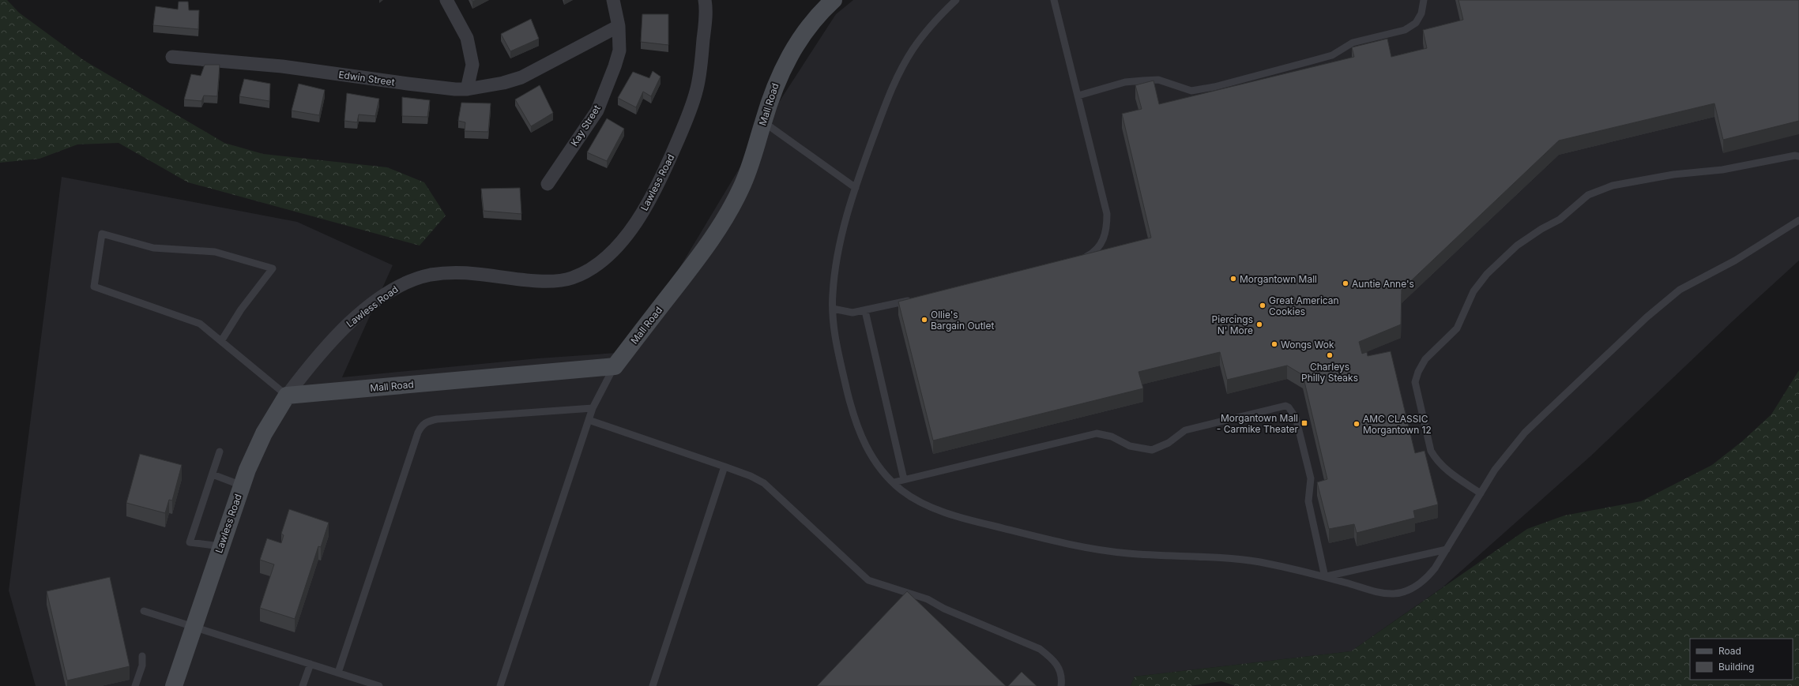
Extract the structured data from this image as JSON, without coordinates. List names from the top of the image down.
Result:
{
  "streets": {
    "street": [
      "Edwin Street",
      "Mall Road",
      "Kay Street",
      "Lawless Road"
    ]
  },
  "crossings": [
    ["Mall Road", "Lawless Road"]
  ],
  "places": {
    "other": [
      "Morgantown Mall",
      "Auntie Anne's",
      "Great American Cookies",
      "Ollie's Bargain Outlet",
      "Piercings N' More",
      "Wongs Wok",
      "Charleys Philly Steaks",
      "AMC CLASSIC Morgantown 12"
    ],
    "transit": ["Morgantown Mall - Carmike Theater"]
  },
  "legend": ["Road", "Building"]
}
